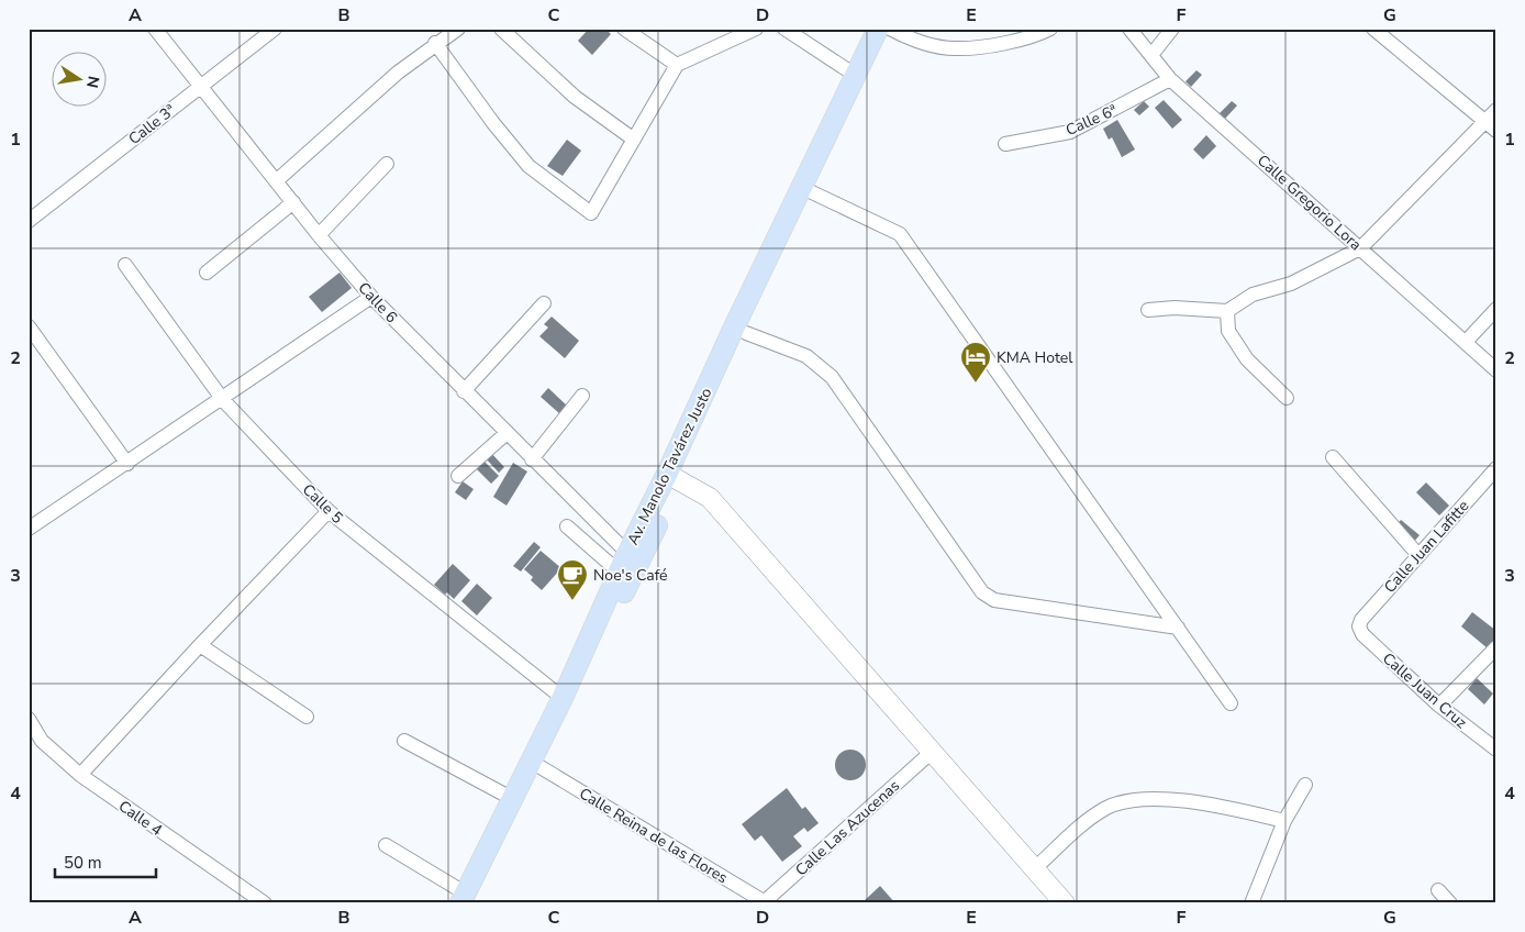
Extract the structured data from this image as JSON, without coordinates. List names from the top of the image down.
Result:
{
  "streets": {
    "main road": ["Av. Manolo Tavárez Justo"],
    "street": [
      "Calle 6ª",
      "Calle 3ª",
      "Calle Gregorio Lora",
      "Calle 6",
      "Calle 5",
      "Calle Juan Lafitte",
      "Calle Juan Cruz",
      "Calle 4",
      "Calle Las Azucenas",
      "Calle Reina de las Flores"
    ]
  },
  "crossings": [
    ["Calle 6ª", "Calle Gregorio Lora"],
    ["Calle 3ª", "Calle 6"],
    ["Calle 6", "Av. Manolo Tavárez Justo"],
    ["Av. Manolo Tavárez Justo", "Calle 5"],
    ["Av. Manolo Tavárez Justo", "Calle Reina de las Flores"],
    ["Calle Juan Lafitte", "Calle Juan Cruz"],
    ["Calle Las Azucenas", "Calle Reina de las Flores"]
  ],
  "places": {
    "hotel": ["KMA Hotel"],
    "cafe": ["Noe's Café"]
  },
  "scale_bar": "50 m",
  "north": "right",
  "grid": {
    "columns": [
      "A",
      "B",
      "C",
      "D",
      "E",
      "F",
      "G"
    ],
    "rows": [
      "1",
      "2",
      "3",
      "4"
    ]
  }
}
